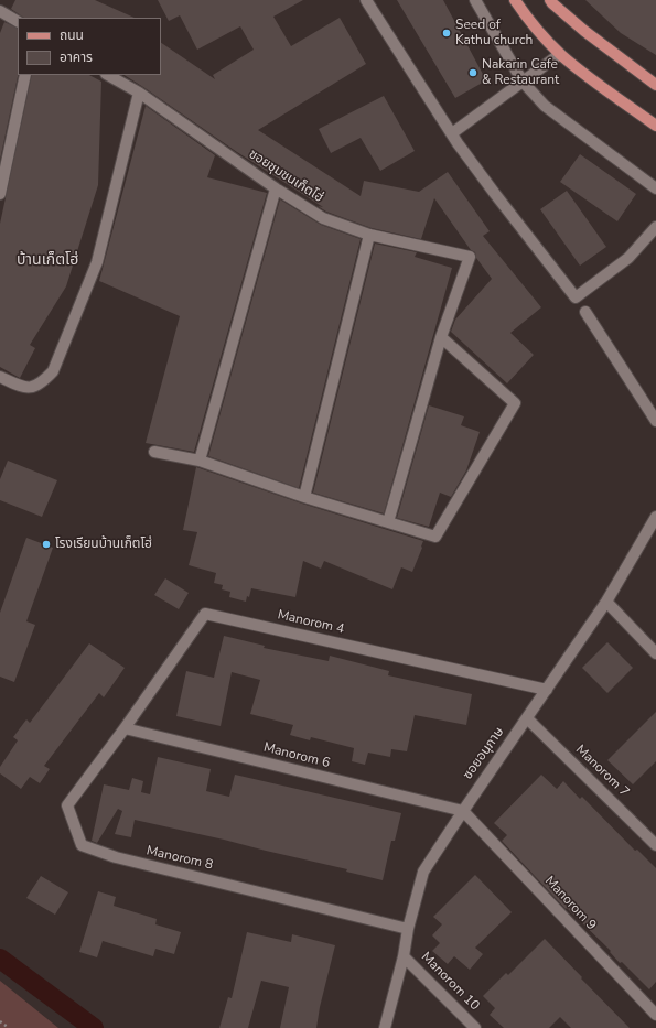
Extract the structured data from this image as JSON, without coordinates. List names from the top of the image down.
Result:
{
  "streets": {
    "street": [
      "ซอยชุมชนเก็ตโฮ่",
      "Manorom 4",
      "ซอยอนุภาษ",
      "Manorom 6",
      "Manorom 7",
      "Manorom 8",
      "Manorom 9",
      "Manorom 10"
    ]
  },
  "crossings": [
    ["Manorom 4", "ซอยอนุภาษ"],
    ["Manorom 4", "Manorom 6"],
    ["Manorom 4", "Manorom 8"],
    ["ซอยอนุภาษ", "Manorom 6"],
    ["ซอยอนุภาษ", "Manorom 7"],
    ["ซอยอนุภาษ", "Manorom 8"],
    ["ซอยอนุภาษ", "Manorom 9"],
    ["ซอยอนุภาษ", "Manorom 10"],
    ["Manorom 6", "Manorom 8"],
    ["Manorom 6", "Manorom 9"]
  ],
  "districts": ["บ้านเก็ตโฮ่"],
  "places": ["Seed of Kathu church", "Nakarin Cafe & Restaurant", "โรงเรียนบ้านเก็ตโฮ่"],
  "legend": ["ถนน", "อาคาร"]
}
